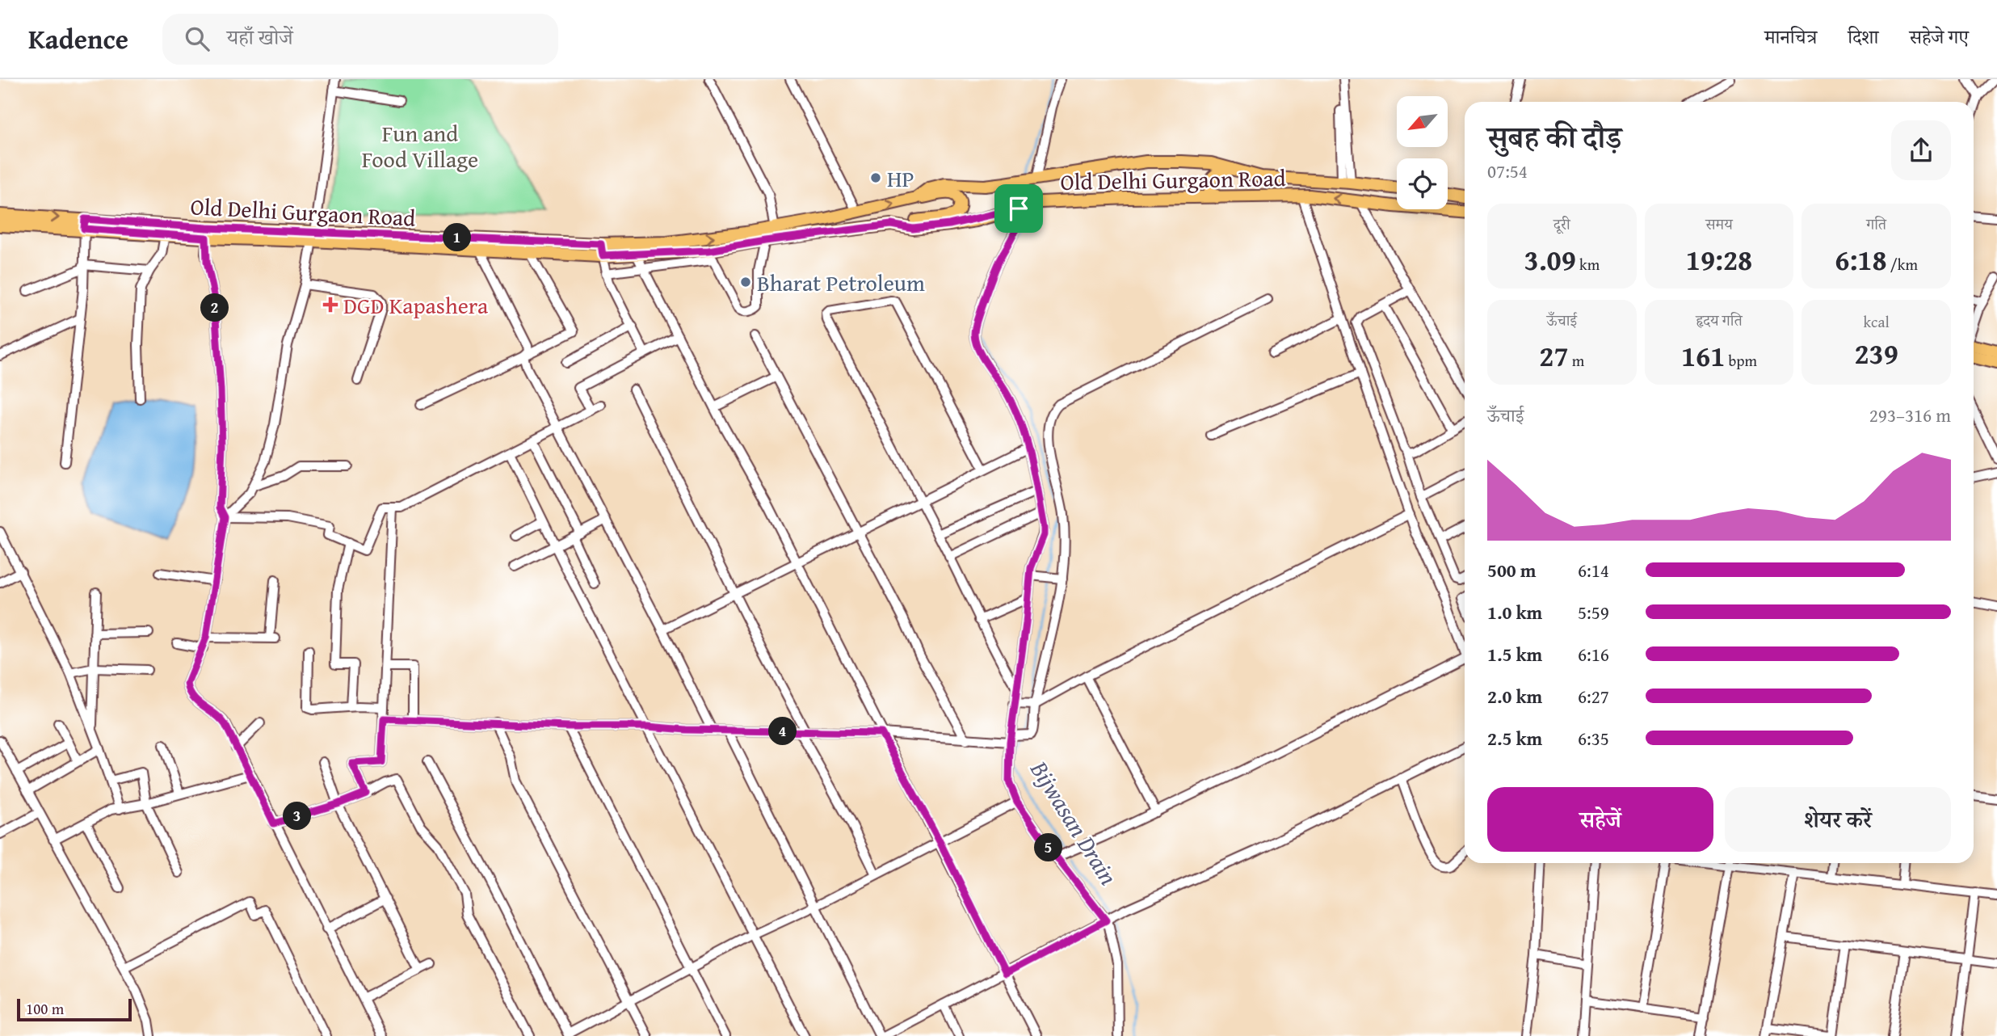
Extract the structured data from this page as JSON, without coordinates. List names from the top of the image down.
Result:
{
  "streets": {
    "main road": ["Old Delhi Gurgaon Road"]
  },
  "water": ["Bijwasan Drain"],
  "parks": ["Fun and Food Village"],
  "places": {
    "other": ["HP", "Bharat Petroleum"],
    "health": ["DGD Kapashera"]
  },
  "scale_bar": "100 m",
  "north": "bottom left",
  "page": {
    "header": "Kadence",
    "search": "यहाँ खोजें",
    "nav": ["मानचित्र", "दिशा", "सहेजे गए"],
    "heading": ["सुबह की दौड़", "07:54"],
    "stats": [
      ["दूरी", "3.09 km"],
      ["समय", "19:28"],
      ["गति", "6:18 /km"],
      ["ऊँचाई", "27 m"],
      ["हृदय गति", "161 bpm"],
      ["kcal", "239"]
    ],
    "pins": [
      "1",
      "2",
      "4",
      "3",
      "5"
    ],
    "chart": ["ऊँचाई", "293–316 m"],
    "list": [
      {
        "name": "500 m",
        "note": "6:14"
      },
      {
        "name": "1.0 km",
        "note": "5:59"
      },
      {
        "name": "1.5 km",
        "note": "6:16"
      },
      {
        "name": "2.0 km",
        "note": "6:27"
      },
      {
        "name": "2.5 km",
        "note": "6:35"
      }
    ],
    "buttons": ["सहेजें", "शेयर करें"],
    "scale": "100 m"
  }
}
